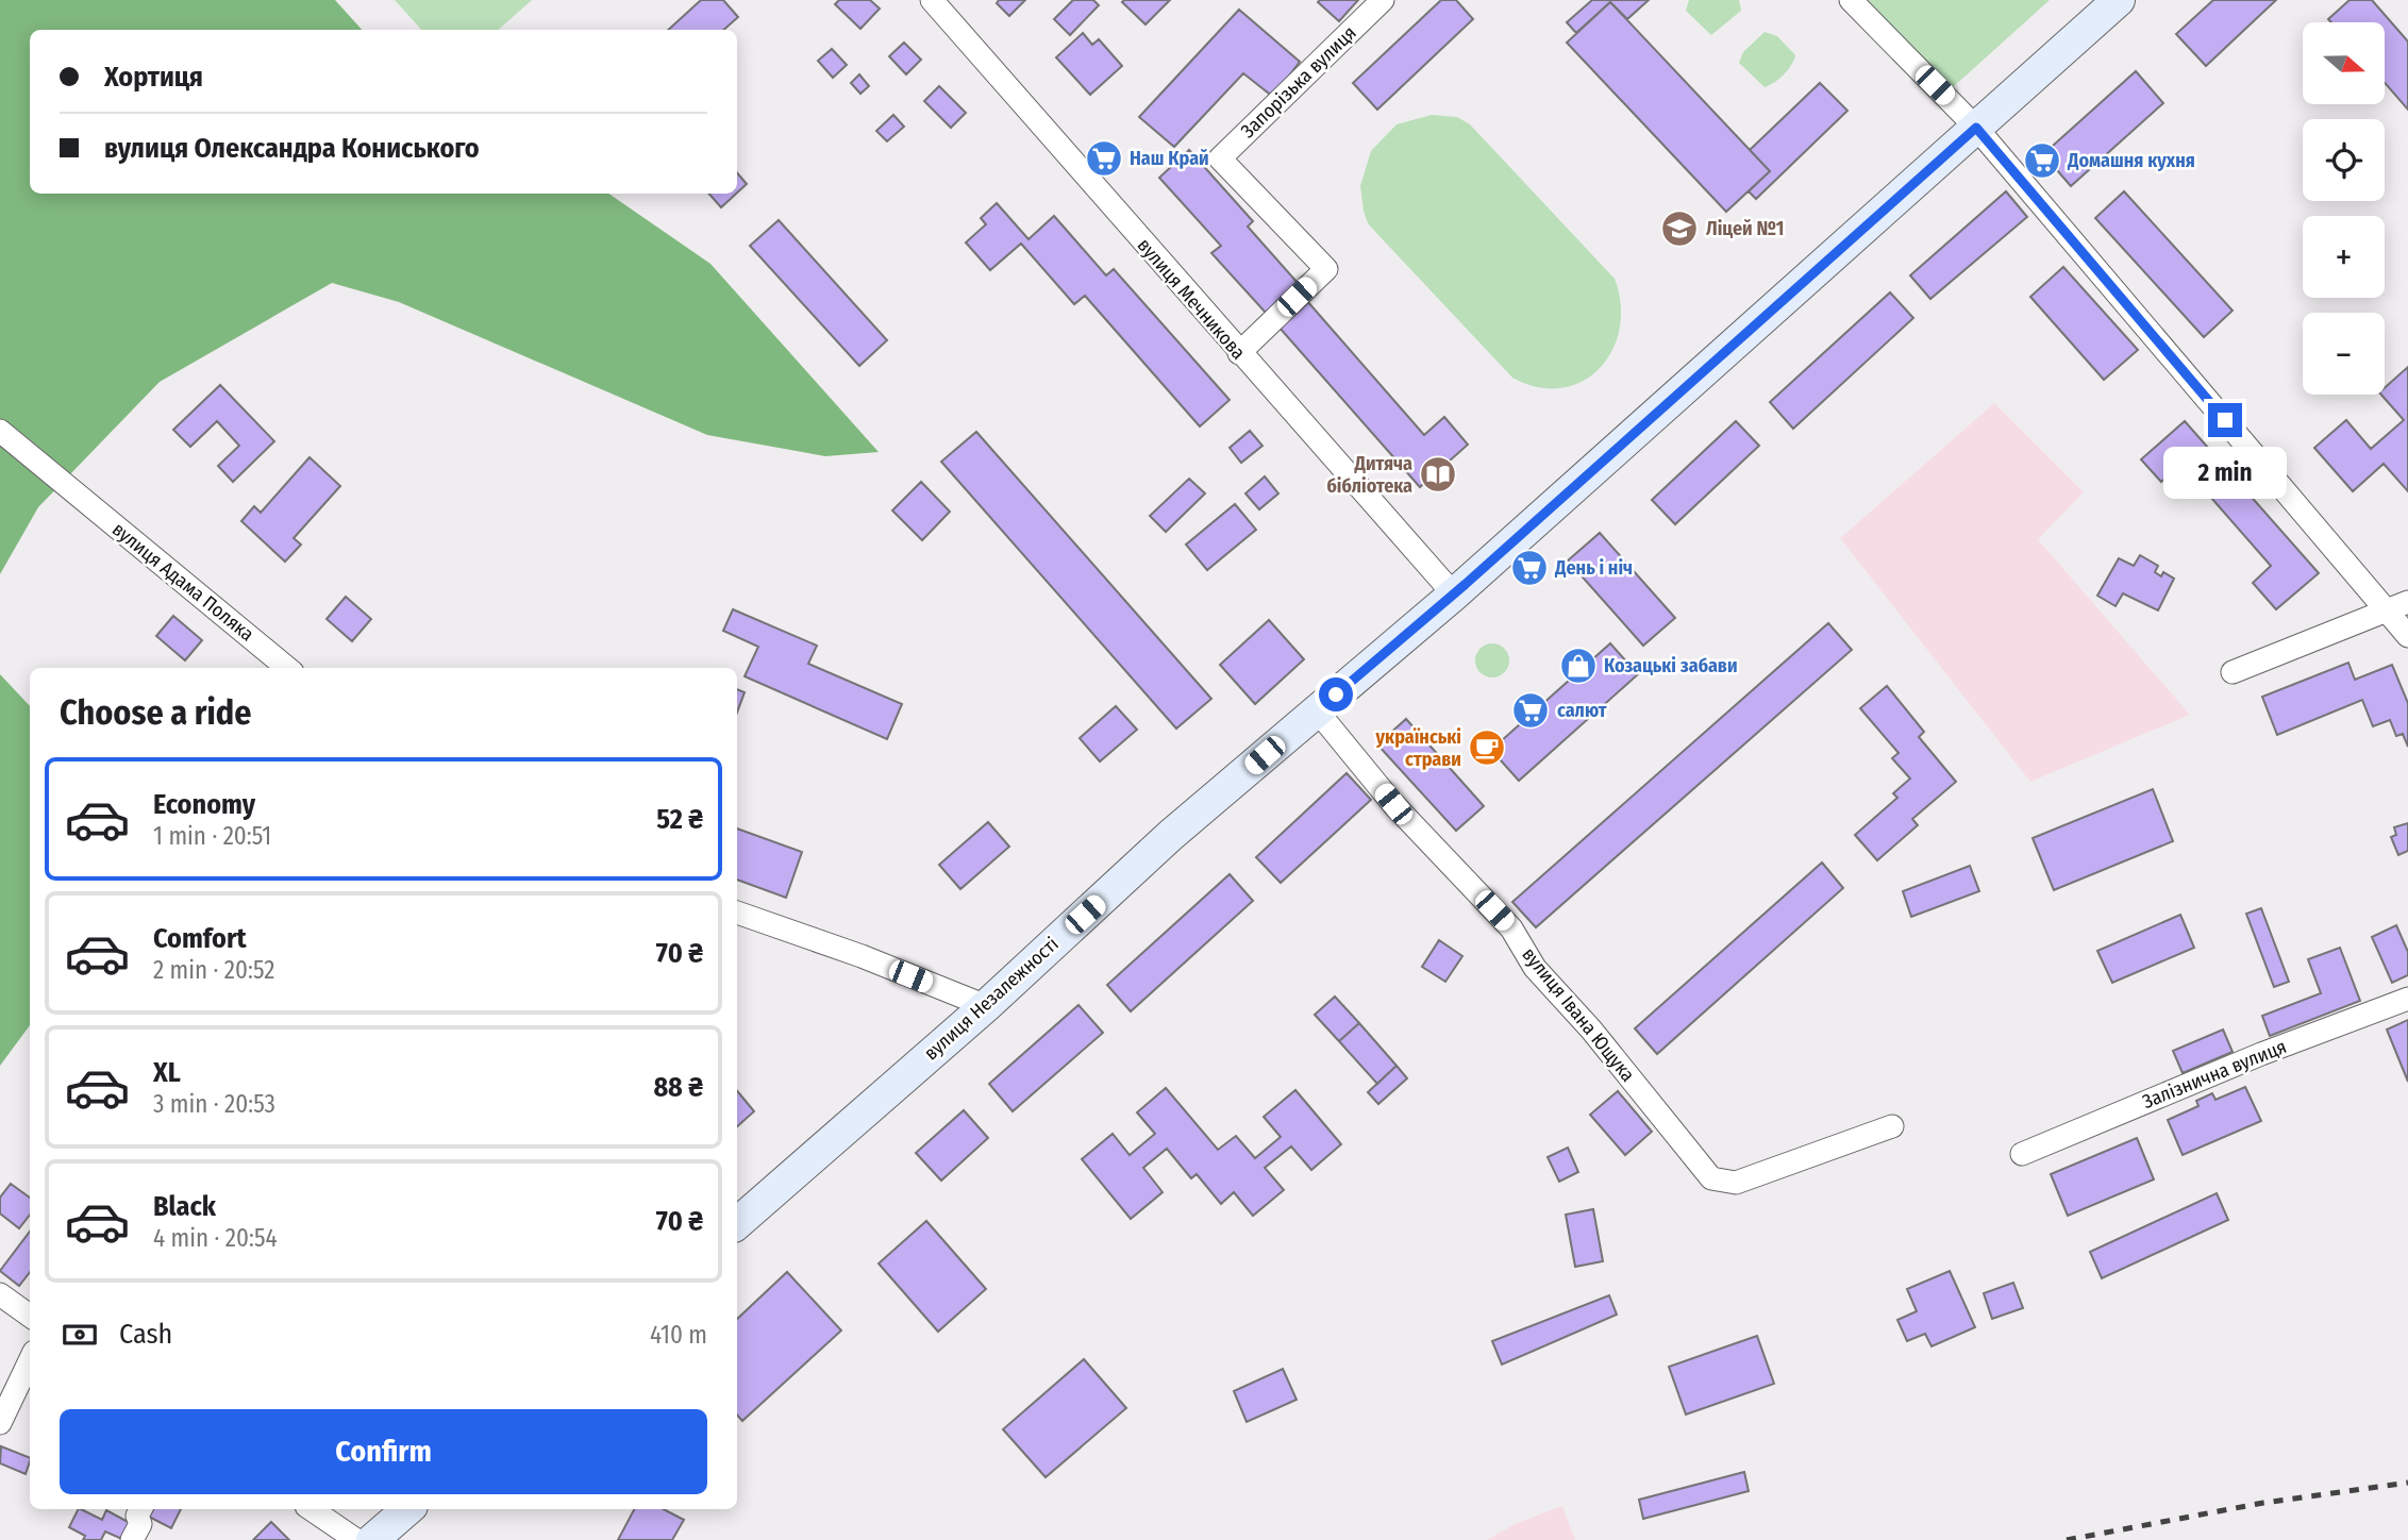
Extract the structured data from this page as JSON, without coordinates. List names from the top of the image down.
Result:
{
  "streets": {
    "main road": ["вулиця Незалежності"],
    "street": [
      "Запорізька вулиця",
      "вулиця Мечникова",
      "вулиця Адама Поляка",
      "вулиця Івана Ющука",
      "Залізнична вулиця"
    ]
  },
  "crossings": [
    ["Запорізька вулиця", "вулиця Мечникова"],
    ["вулиця Мечникова", "вулиця Незалежності"],
    ["вулиця Незалежності", "вулиця Івана Ющука"]
  ],
  "places": {
    "supermarket": [
      "Наш Край",
      "Домашня кухня",
      "День і ніч",
      "салют"
    ],
    "school or university": ["Ліцей №1"],
    "library": ["Дитяча бібліотека"],
    "shop": ["Козацькі забави"],
    "cafe": ["українські страви"]
  },
  "north": "right",
  "page": {
    "map_buttons": ["+", "−"],
    "banner": ["Хортиця", "вулиця Олександра Кониського"],
    "bubble": "2 min",
    "heading": "Choose a ride",
    "list": [
      {
        "name": "Economy",
        "note": "1 min · 20:51",
        "value": "52 ₴"
      },
      {
        "name": "Comfort",
        "note": "2 min · 20:52",
        "value": "70 ₴"
      },
      {
        "name": "XL",
        "note": "3 min · 20:53",
        "value": "88 ₴"
      },
      {
        "name": "Black",
        "note": "4 min · 20:54",
        "value": "70 ₴"
      }
    ],
    "pay": ["Cash", "410 m"],
    "buttons": "Confirm"
  }
}
